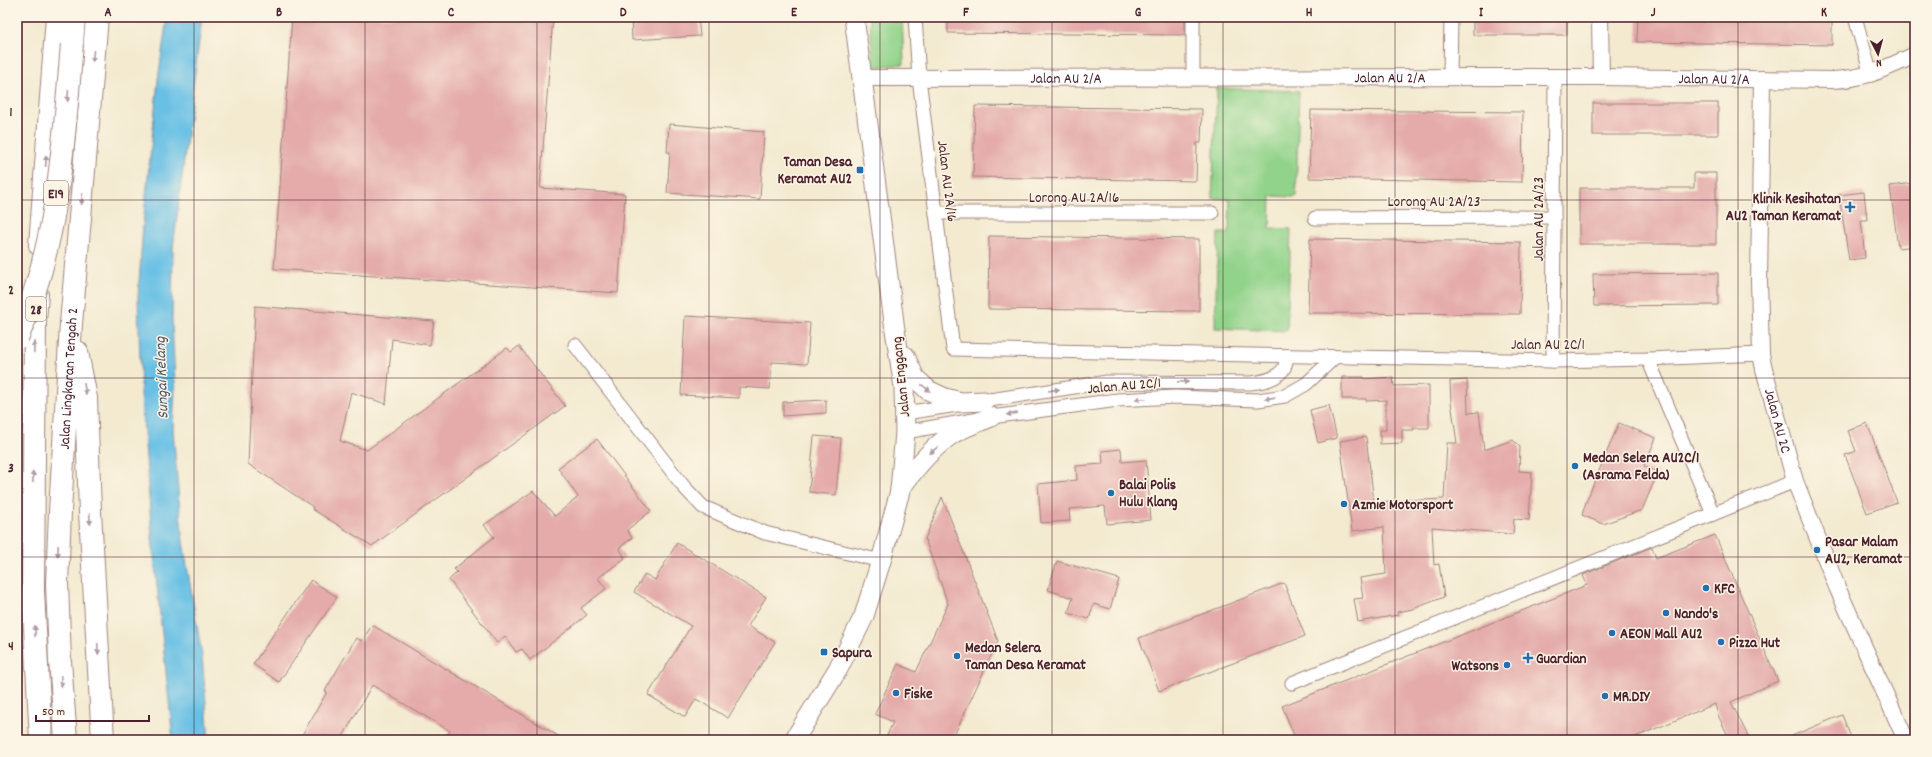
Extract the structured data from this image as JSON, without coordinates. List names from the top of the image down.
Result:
{
  "streets": {
    "highway": ["E19", "28", "Jalan Lingkaran Tengah 2"],
    "main road": ["Jalan Enggang"],
    "street": [
      "Jalan AU 2/A",
      "Jalan AU 2A/16",
      "Lorong AU 2A/16",
      "Lorong AU 2A/23",
      "Jalan AU 2A/23",
      "Jalan AU 2C/1",
      "Jalan AU 2C"
    ]
  },
  "crossings": [
    ["Jalan AU 2/A", "Jalan AU 2A/16"],
    ["Jalan AU 2/A", "Jalan AU 2A/23"],
    ["Jalan AU 2/A", "Jalan Enggang"],
    ["Jalan AU 2/A", "Jalan AU 2C"],
    ["Jalan AU 2A/16", "Lorong AU 2A/16"],
    ["Jalan AU 2A/16", "Jalan AU 2C/1"],
    ["Lorong AU 2A/23", "Jalan AU 2A/23"],
    ["Jalan AU 2A/23", "Jalan AU 2C/1"],
    ["Jalan AU 2C/1", "Jalan Enggang"],
    ["Jalan AU 2C/1", "Jalan AU 2C"]
  ],
  "water": ["Sungai Kelang"],
  "places": {
    "transit": ["Taman Desa Keramat AU2", "Sapura"],
    "health": ["Klinik Kesihatan AU2 Taman Keramat", "Guardian"],
    "other": [
      "Medan Selera AU2C/1 (Asrama Felda)",
      "Balai Polis Hulu Klang",
      "Azmie Motorsport",
      "Pasar Malam AU2, Keramat",
      "KFC",
      "Nando's",
      "AEON Mall AU2",
      "Pizza Hut",
      "Medan Selera Taman Desa Keramat",
      "Watsons",
      "Fiske",
      "MR.DIY"
    ]
  },
  "scale_bar": "50 m",
  "north": "bottom",
  "grid": {
    "columns": [
      "A",
      "B",
      "C",
      "D",
      "E",
      "F",
      "G",
      "H",
      "I",
      "J",
      "K"
    ],
    "rows": [
      "1",
      "2",
      "3",
      "4"
    ]
  }
}
